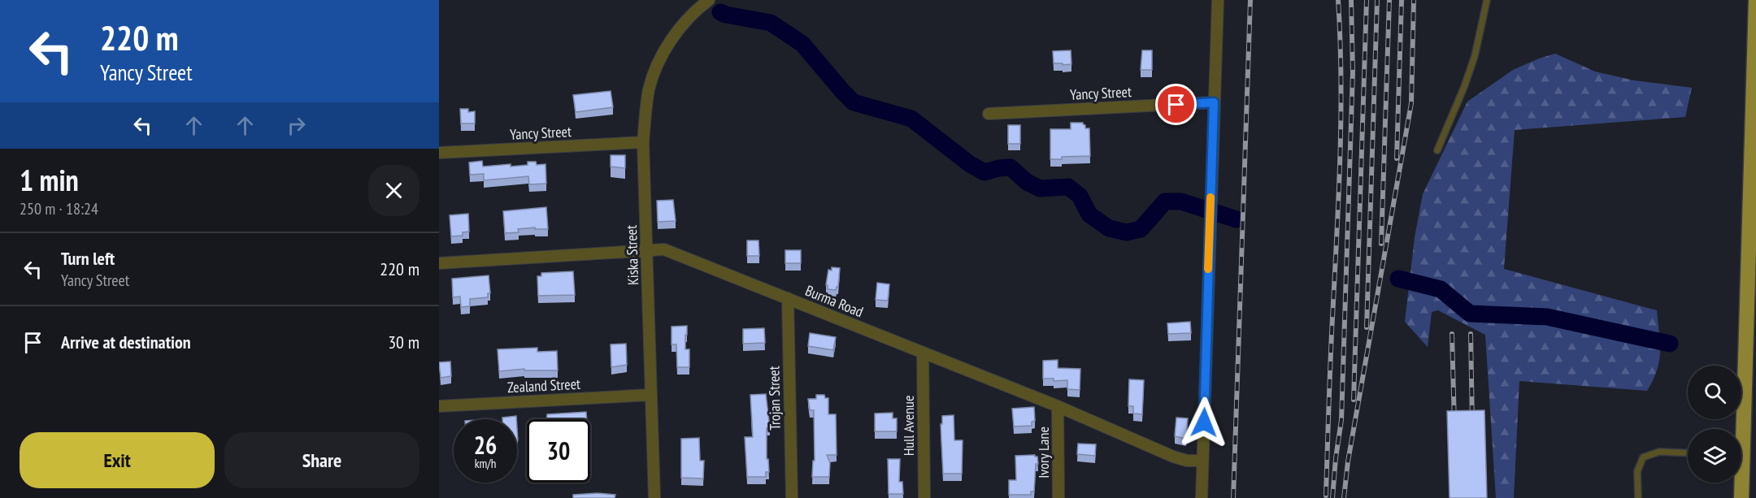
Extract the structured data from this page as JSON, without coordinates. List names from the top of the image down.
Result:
{
  "streets": {
    "street": [
      "Yancy Street",
      "Kiska Street",
      "Burma Road",
      "Zealand Street",
      "Trojan Street",
      "Hull Avenue",
      "Ivory Lane"
    ]
  },
  "crossings": [
    ["Yancy Street", "Kiska Street"],
    ["Kiska Street", "Burma Road"],
    ["Kiska Street", "Zealand Street"],
    ["Burma Road", "Trojan Street"],
    ["Burma Road", "Hull Avenue"],
    ["Burma Road", "Ivory Lane"]
  ],
  "page": {
    "turn": ["220 m", "Yancy Street"],
    "heading": ["1 min", "250 m · 18:24"],
    "list": [
      {
        "name": "Turn left",
        "note": "Yancy Street",
        "value": "220 m"
      },
      {
        "name": "Arrive at destination",
        "value": "30 m"
      }
    ],
    "speed": "26 km/h",
    "limit": "30",
    "buttons": ["Exit", "Share"]
  }
}
